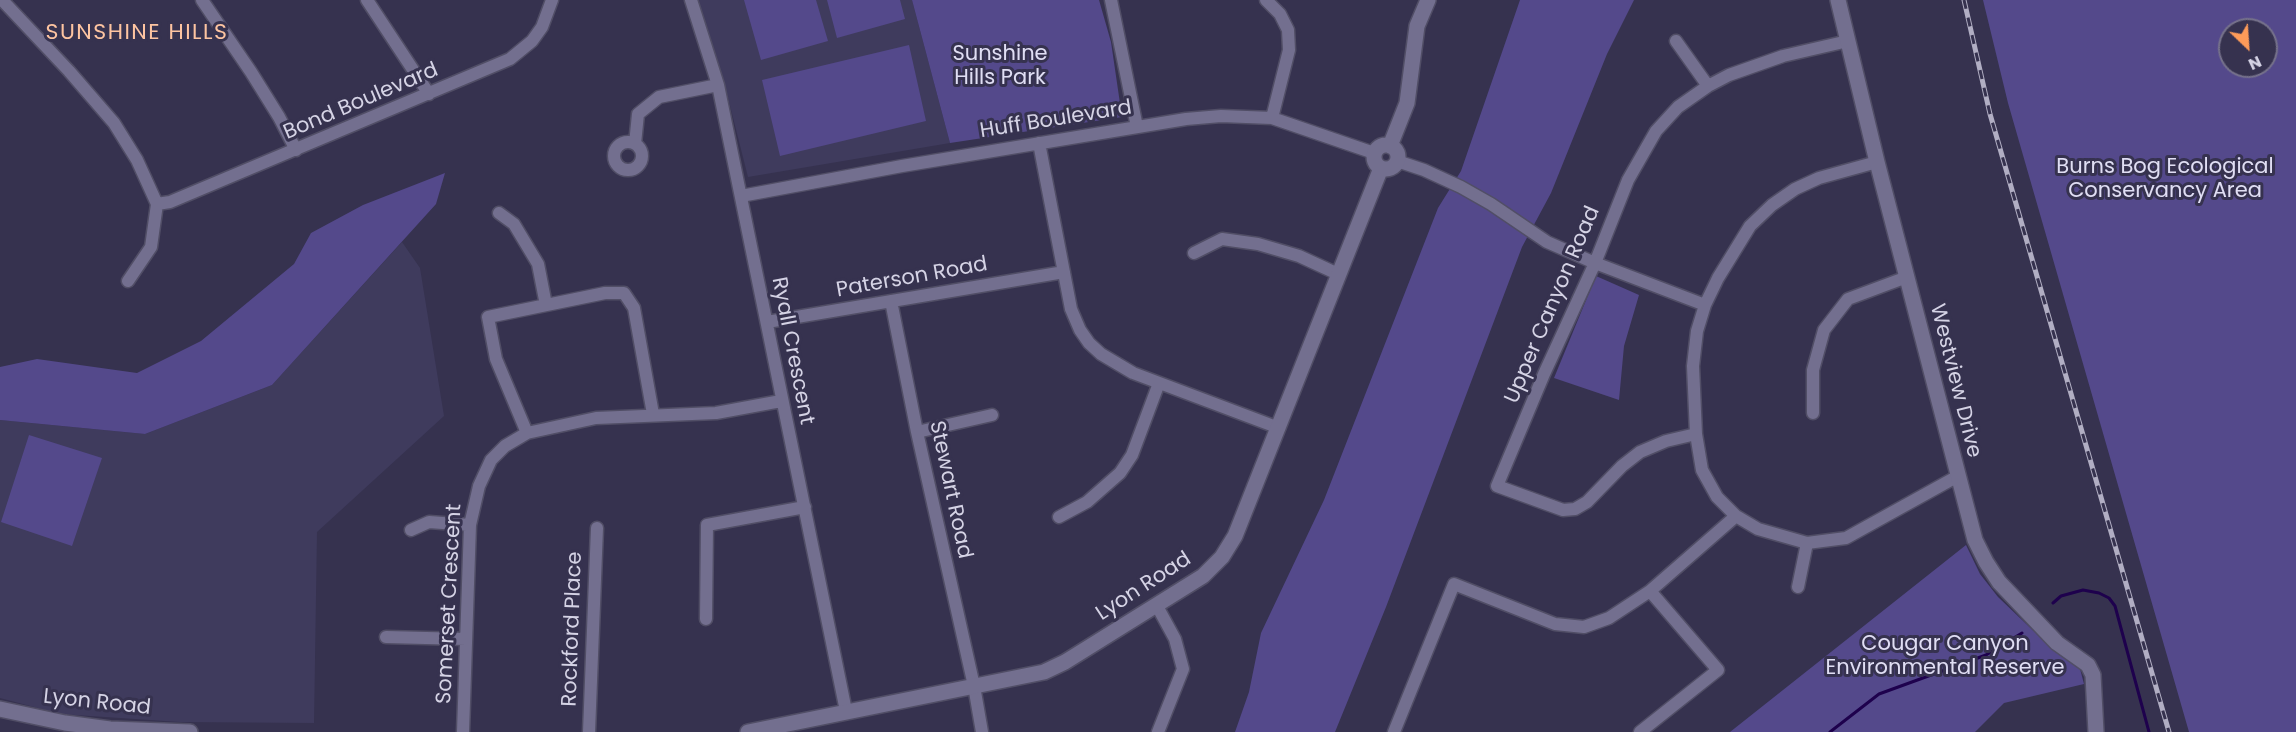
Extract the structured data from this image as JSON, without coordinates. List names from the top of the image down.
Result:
{
  "streets": {
    "street": [
      "Bond Boulevard",
      "Huff Boulevard",
      "Paterson Road",
      "Upper Canyon Road",
      "Ryall Crescent",
      "Westview Drive",
      "Stewart Road",
      "Lyon Road",
      "Somerset Crescent",
      "Rockford Place"
    ]
  },
  "crossings": [
    ["Huff Boulevard", "Ryall Crescent"],
    ["Huff Boulevard", "Lyon Road"],
    ["Paterson Road", "Ryall Crescent"],
    ["Paterson Road", "Stewart Road"],
    ["Upper Canyon Road", "Westview Drive"],
    ["Ryall Crescent", "Lyon Road"],
    ["Ryall Crescent", "Somerset Crescent"],
    ["Stewart Road", "Lyon Road"]
  ],
  "districts": ["SUNSHINE HILLS"],
  "parks": ["Sunshine Hills Park", "Burns Bog Ecological Conservancy Area", "Cougar Canyon Environmental Reserve"],
  "north": "bottom right"
}
